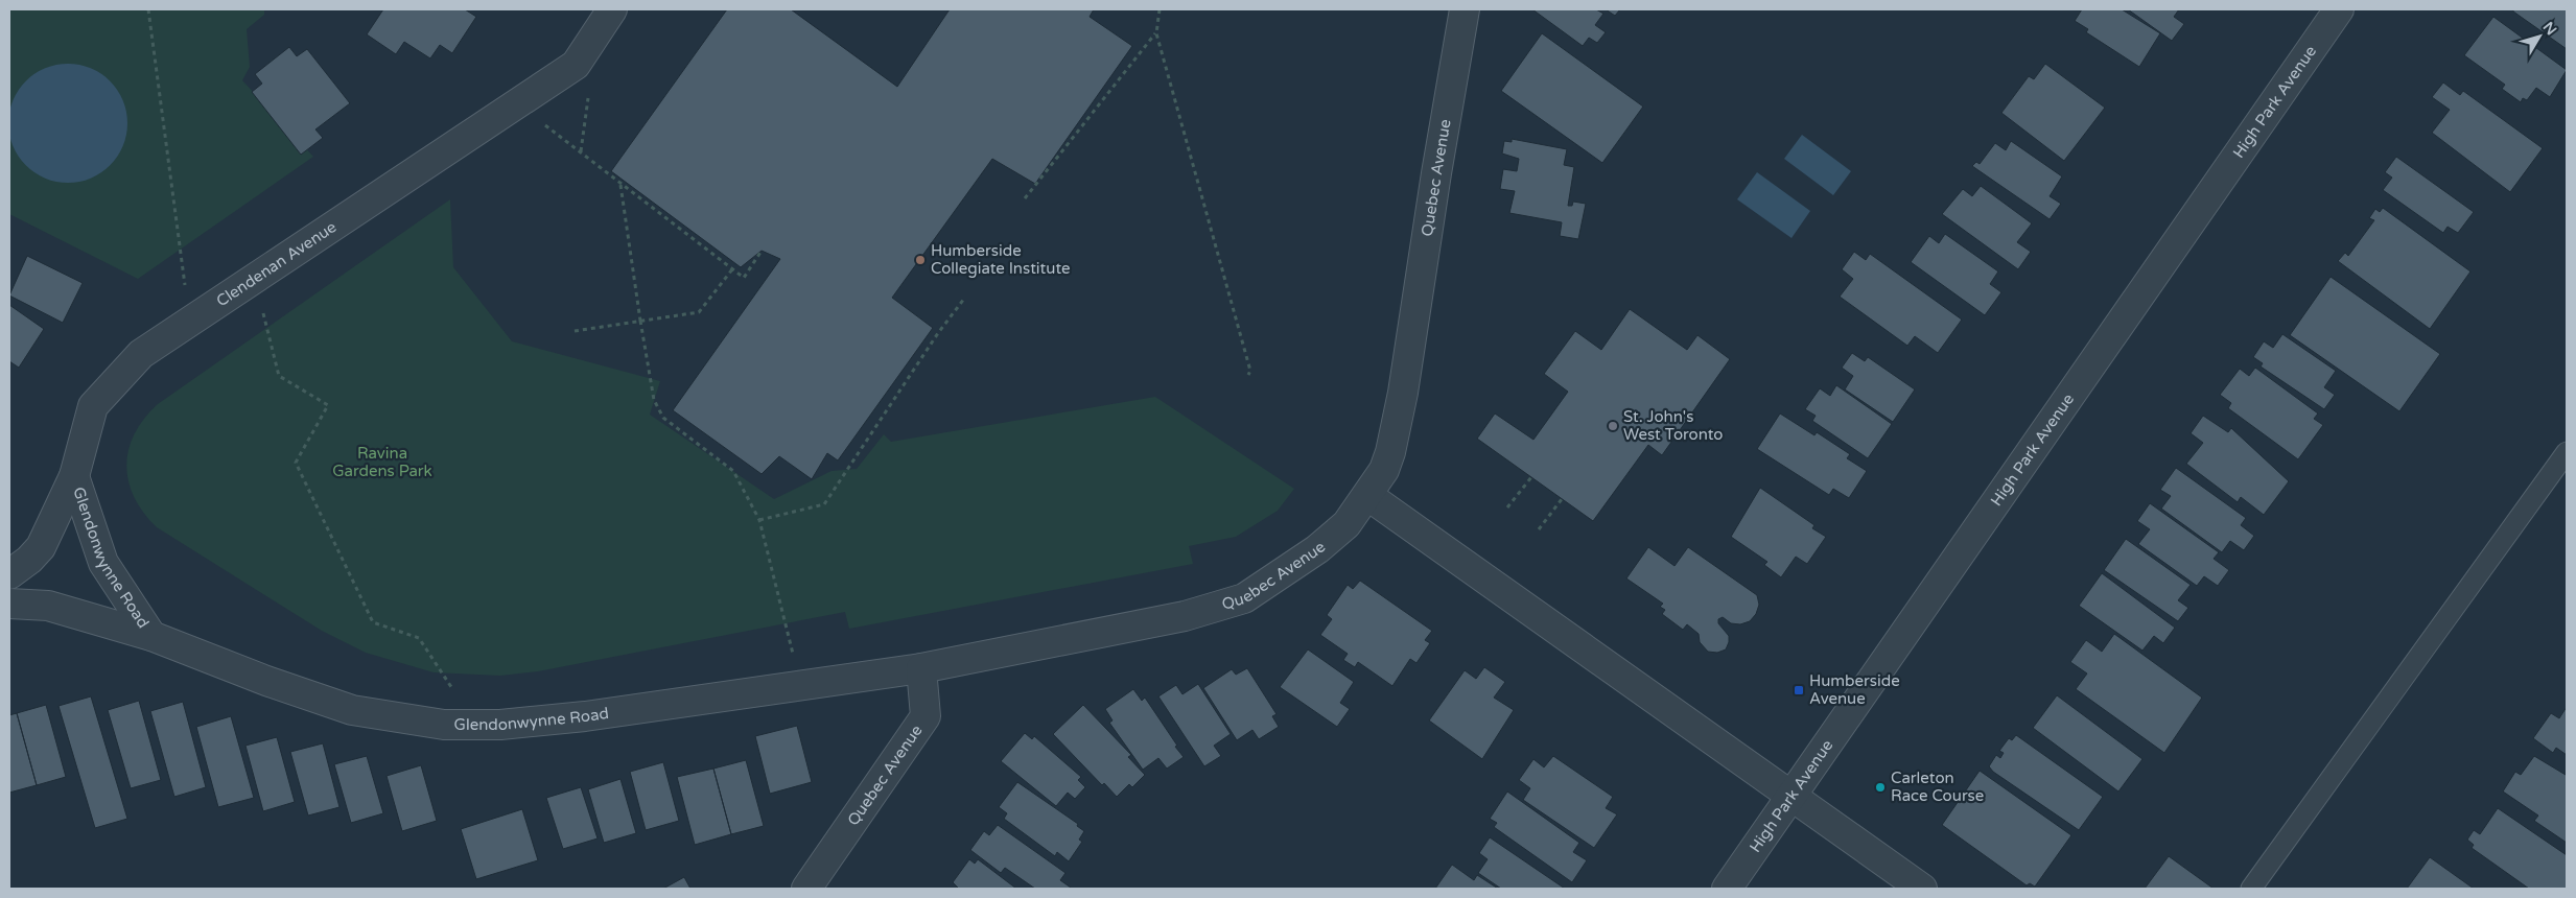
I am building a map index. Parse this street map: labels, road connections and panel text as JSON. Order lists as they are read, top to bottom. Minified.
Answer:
{"streets":{"street":["High Park Avenue","Quebec Avenue","Clendenan Avenue","Glendonwynne Road"]},"crossings":[["Quebec Avenue","Glendonwynne Road"],["Clendenan Avenue","Glendonwynne Road"]],"parks":["Ravina Gardens Park"],"places":{"other":["Humberside Collegiate Institute","St. John's West Toronto","Carleton Race Course"],"transit":["Humberside Avenue"]},"north":"top right"}
